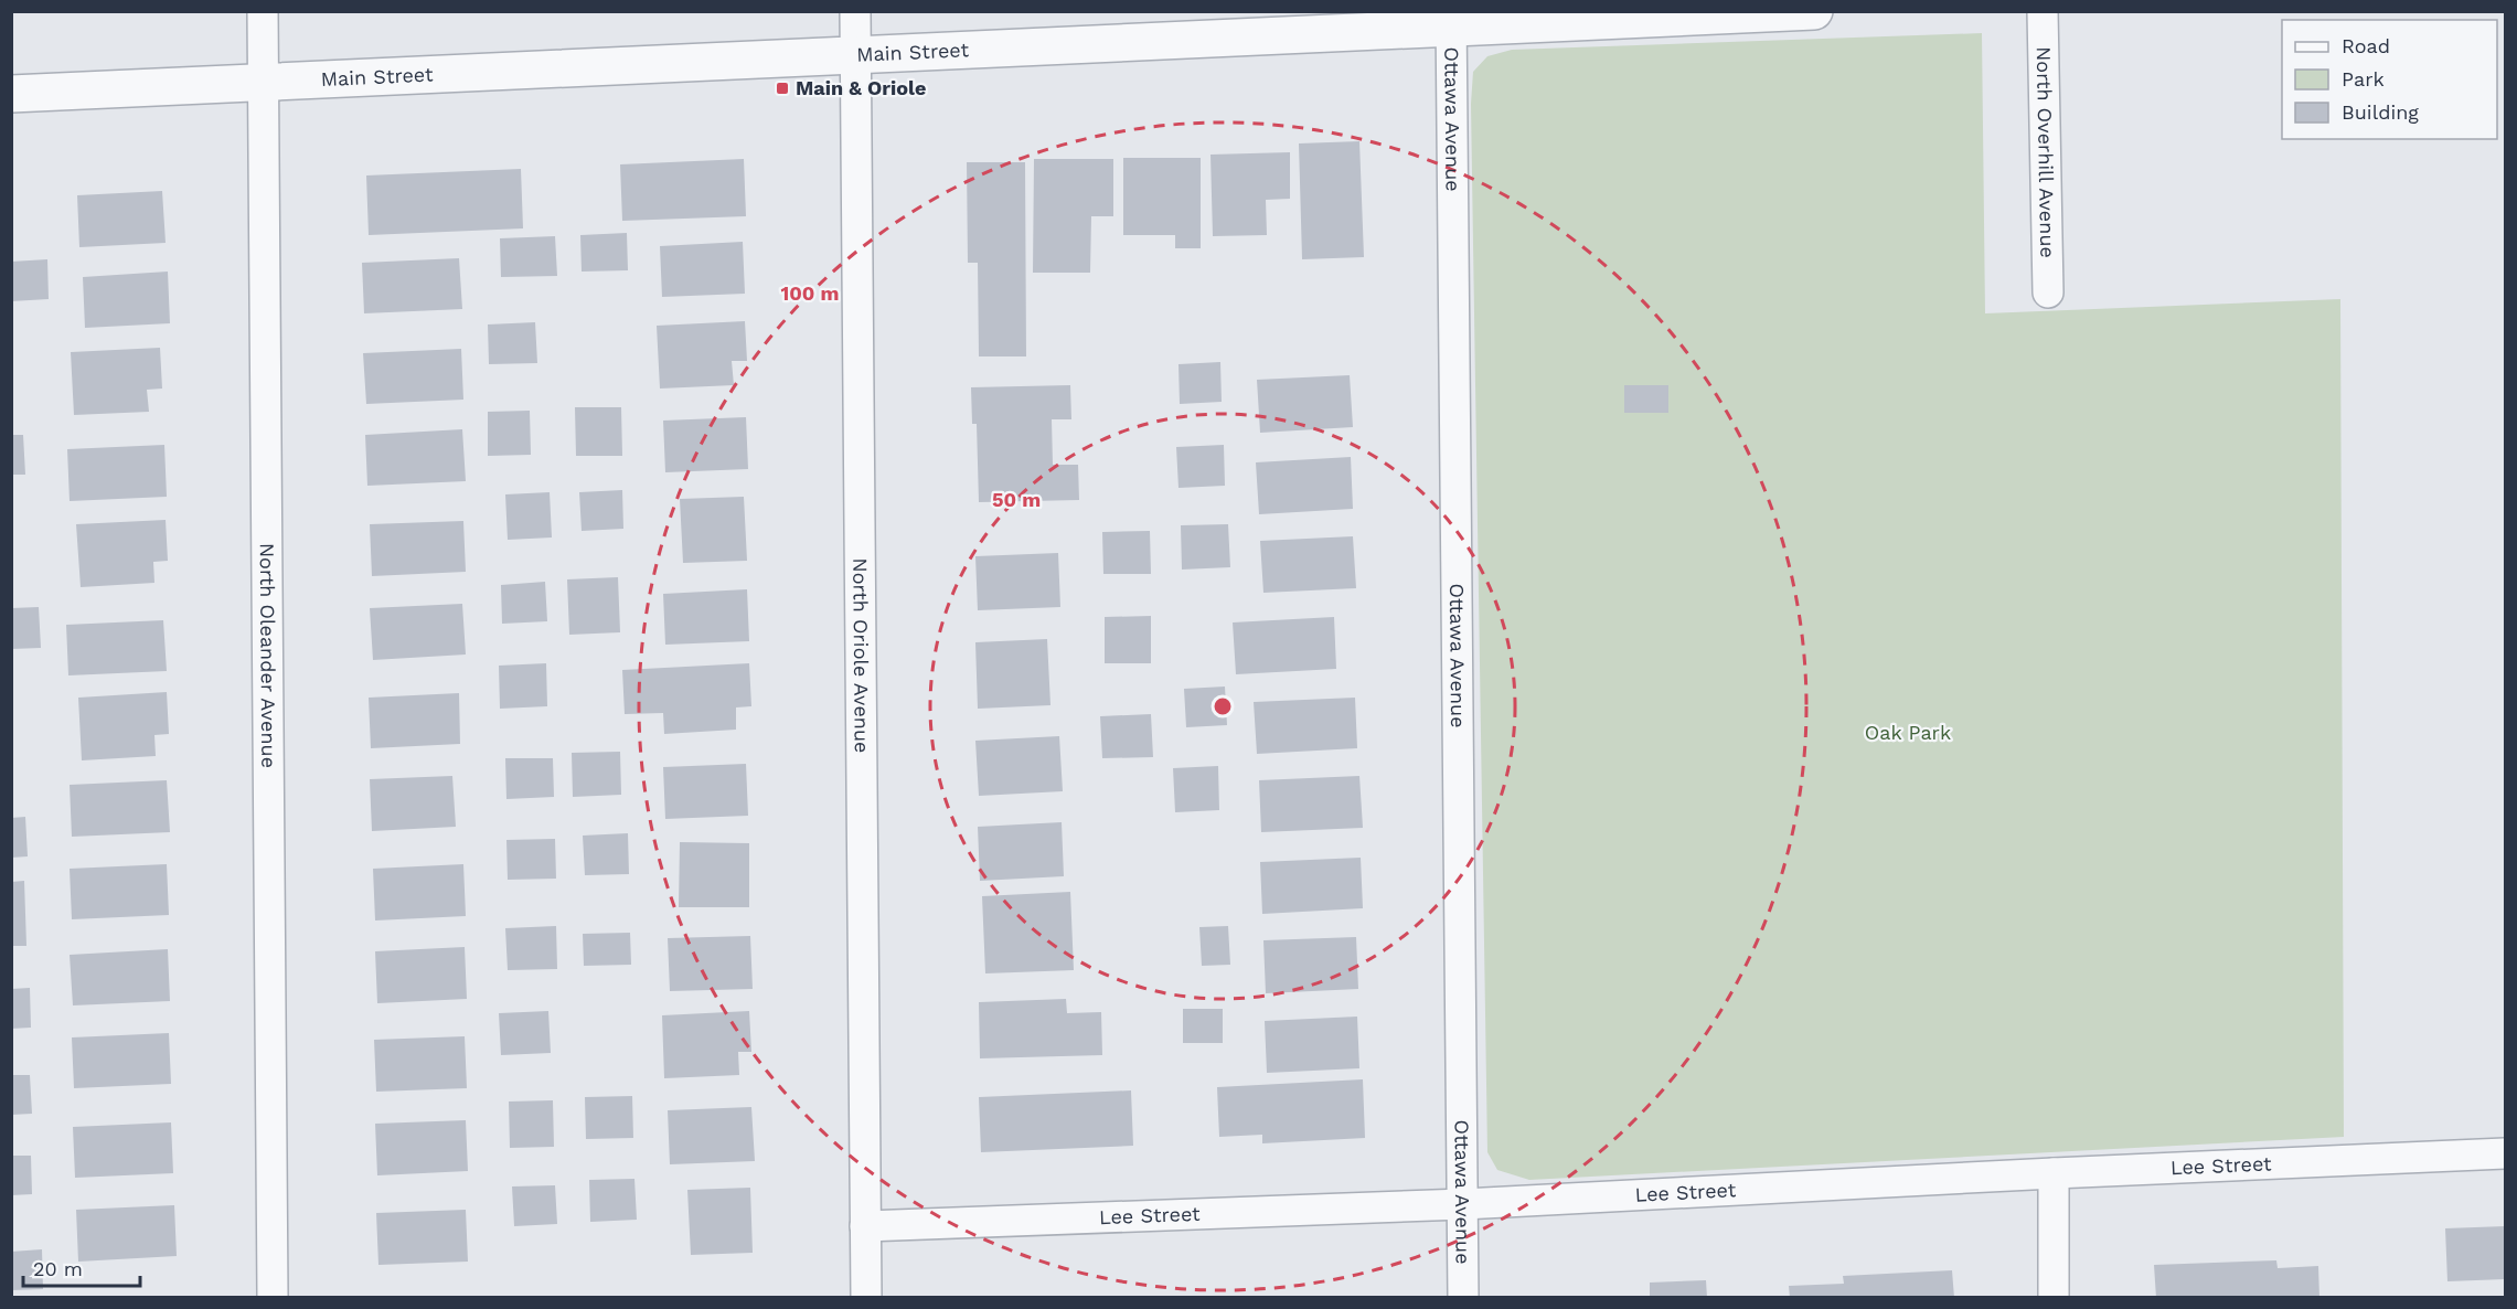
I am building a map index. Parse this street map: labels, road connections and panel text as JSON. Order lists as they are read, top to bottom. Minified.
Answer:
{"streets":{"street":["Main Street","Ottawa Avenue","North Overhill Avenue","North Oleander Avenue","North Oriole Avenue","Lee Street"]},"crossings":[["Main Street","Ottawa Avenue"],["Main Street","North Oleander Avenue"],["Main Street","North Oriole Avenue"],["Ottawa Avenue","Lee Street"],["North Oriole Avenue","Lee Street"]],"parks":["Oak Park"],"places":{"transit":["Main & Oriole"]},"legend":["Road","Park","Building"],"scale_bar":"20 m","rings":["100 m","50 m"]}
